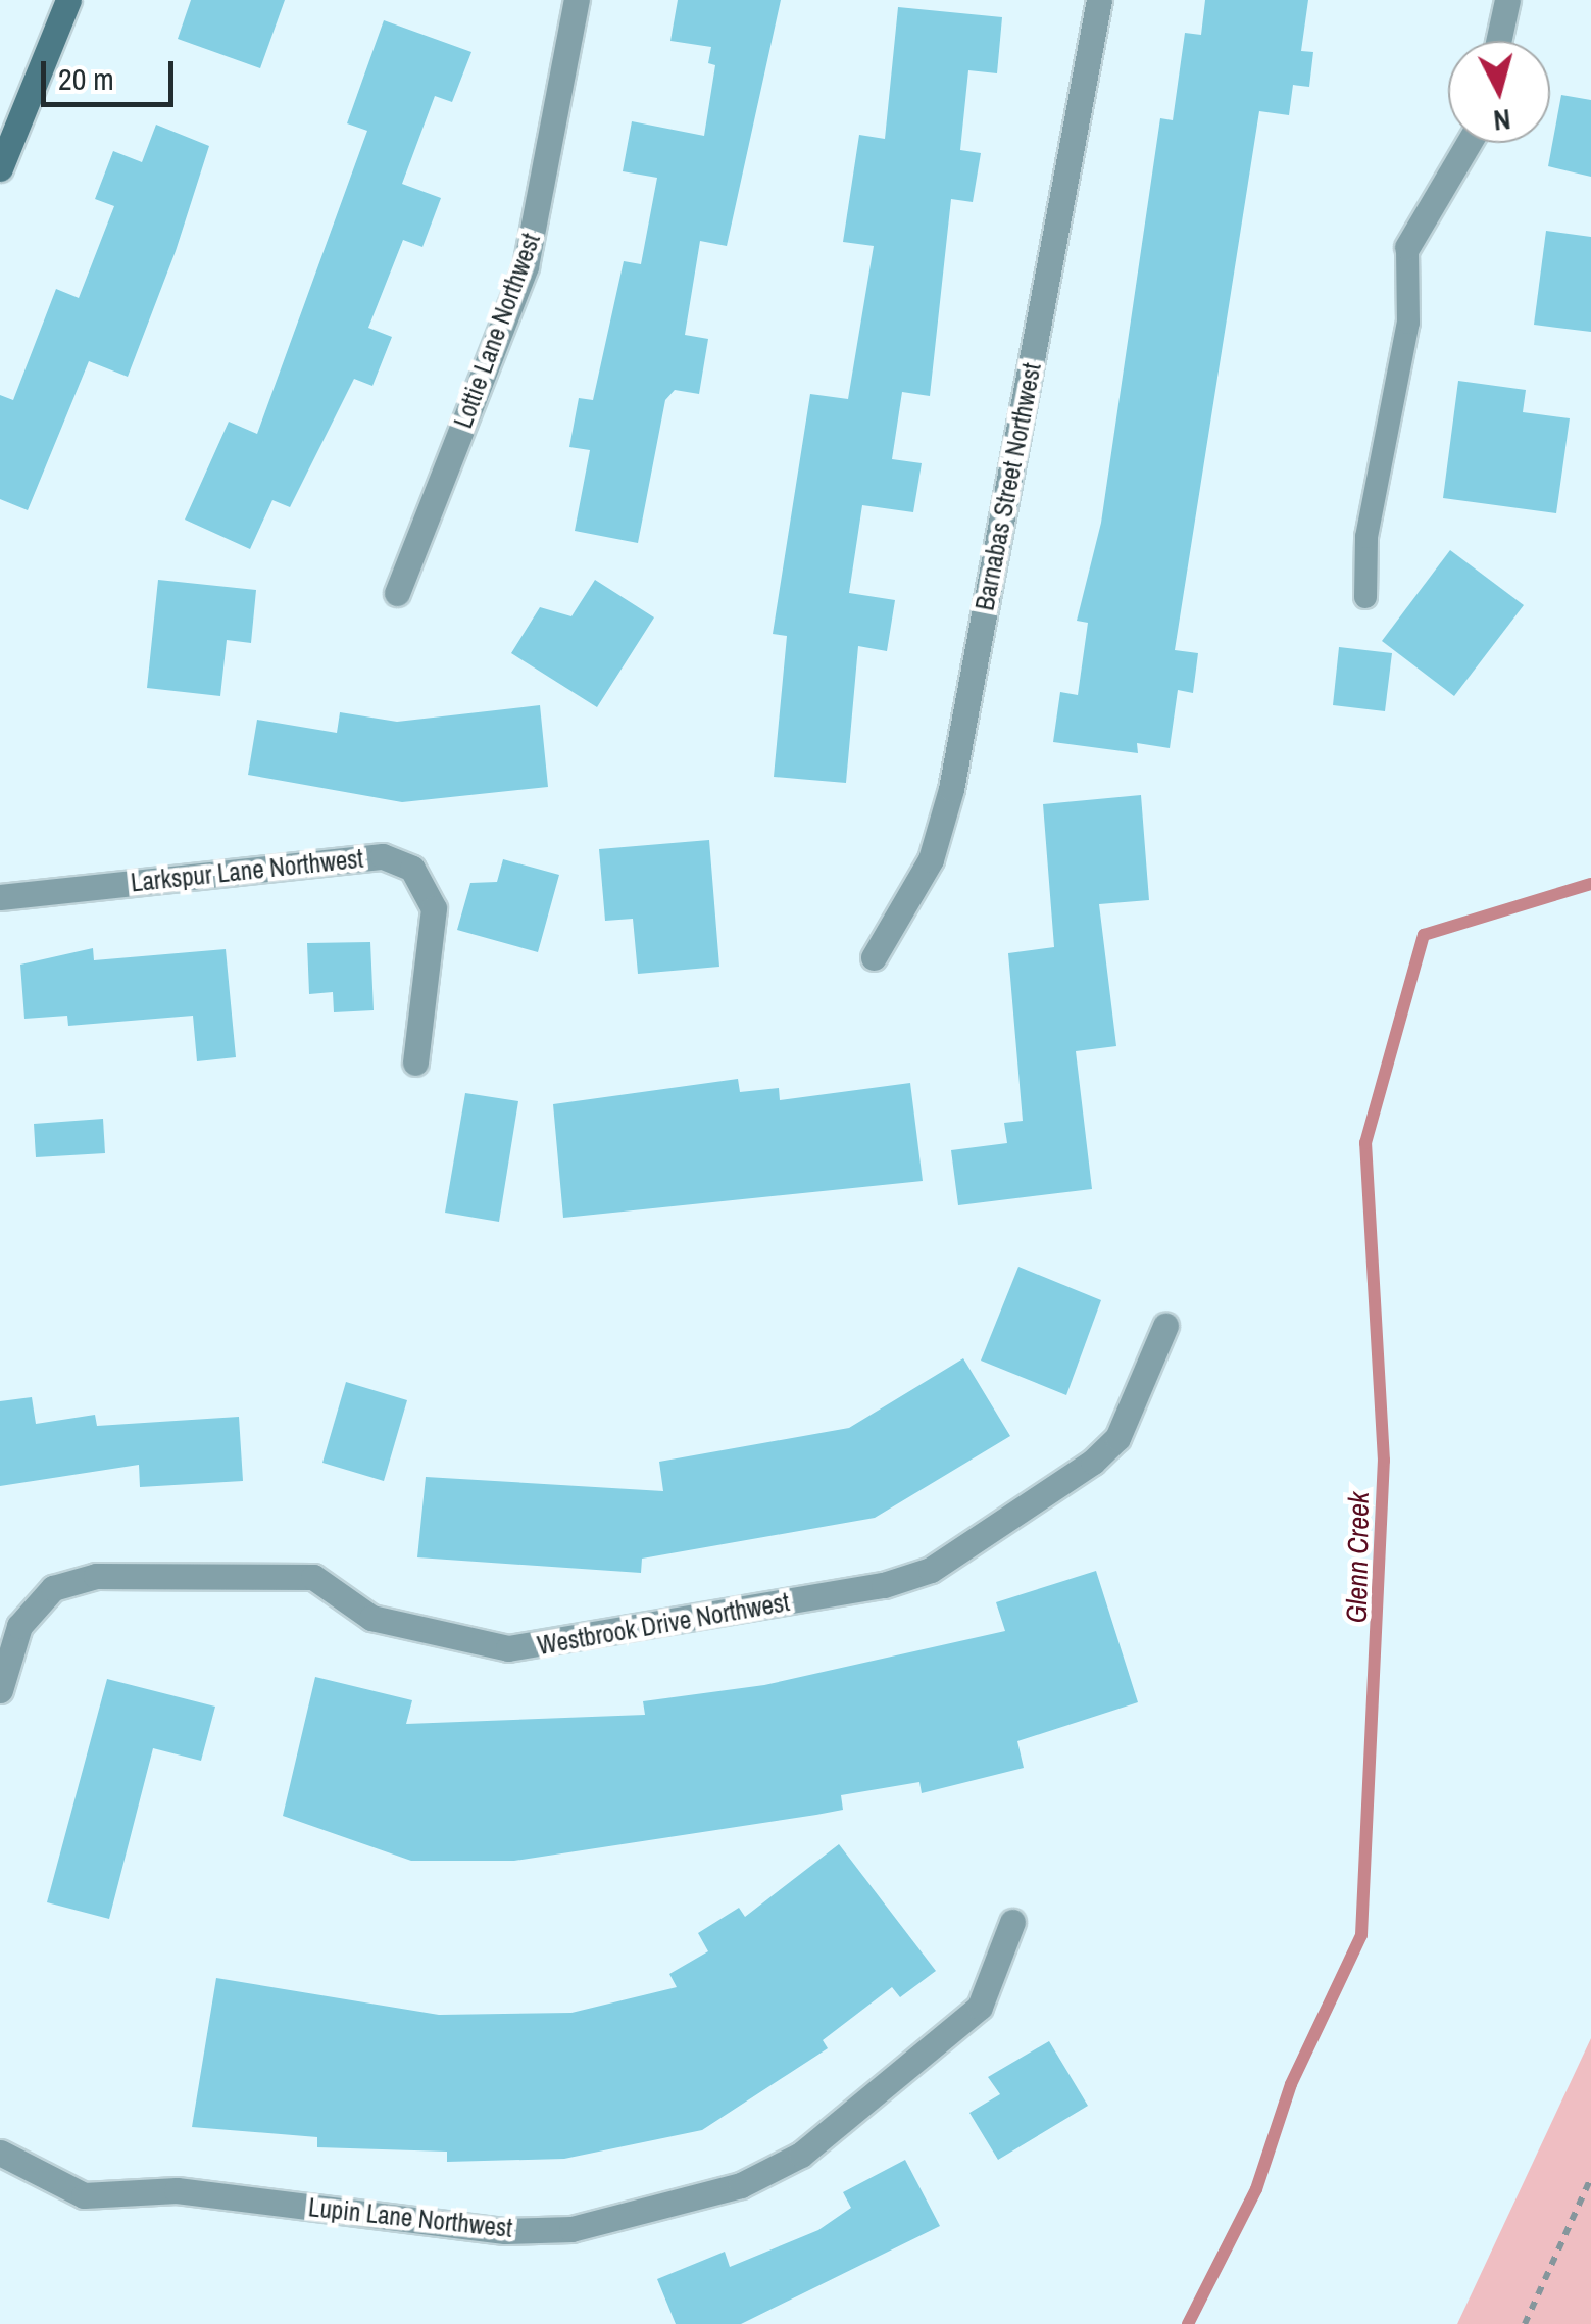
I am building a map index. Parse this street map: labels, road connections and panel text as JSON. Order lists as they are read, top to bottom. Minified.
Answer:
{"streets":{"street":["Lottie Lane Northwest","Barnabas Street Northwest","Larkspur Lane Northwest","Westbrook Drive Northwest","Lupin Lane Northwest"]},"water":["Glenn Creek"],"scale_bar":"20 m","north":"bottom"}
